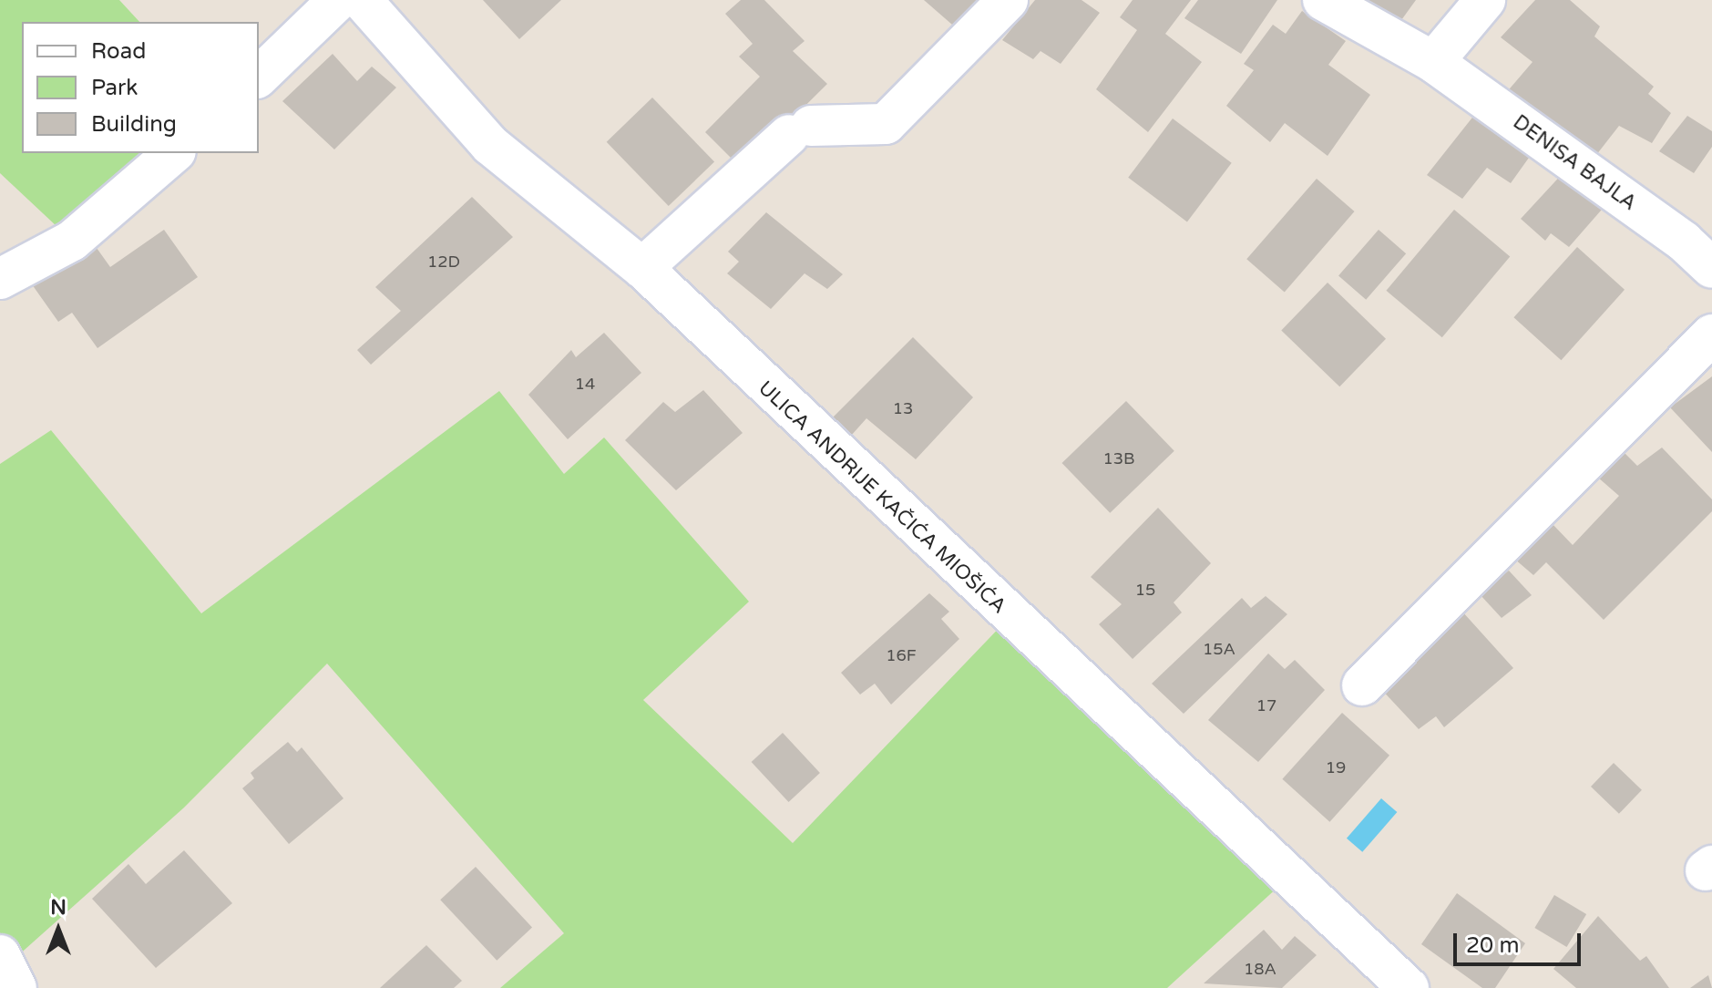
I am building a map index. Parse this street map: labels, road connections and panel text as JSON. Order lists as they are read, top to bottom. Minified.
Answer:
{"streets":{"street":["DENISA BAJLA","ULICA ANDRIJE KAČIĆA MIOŠIĆA"]},"house_numbers":["12D","14","13","13B","15","15A","16F","17","19","18A"],"legend":["Road","Park","Building"],"scale_bar":"20 m","north":"top"}
